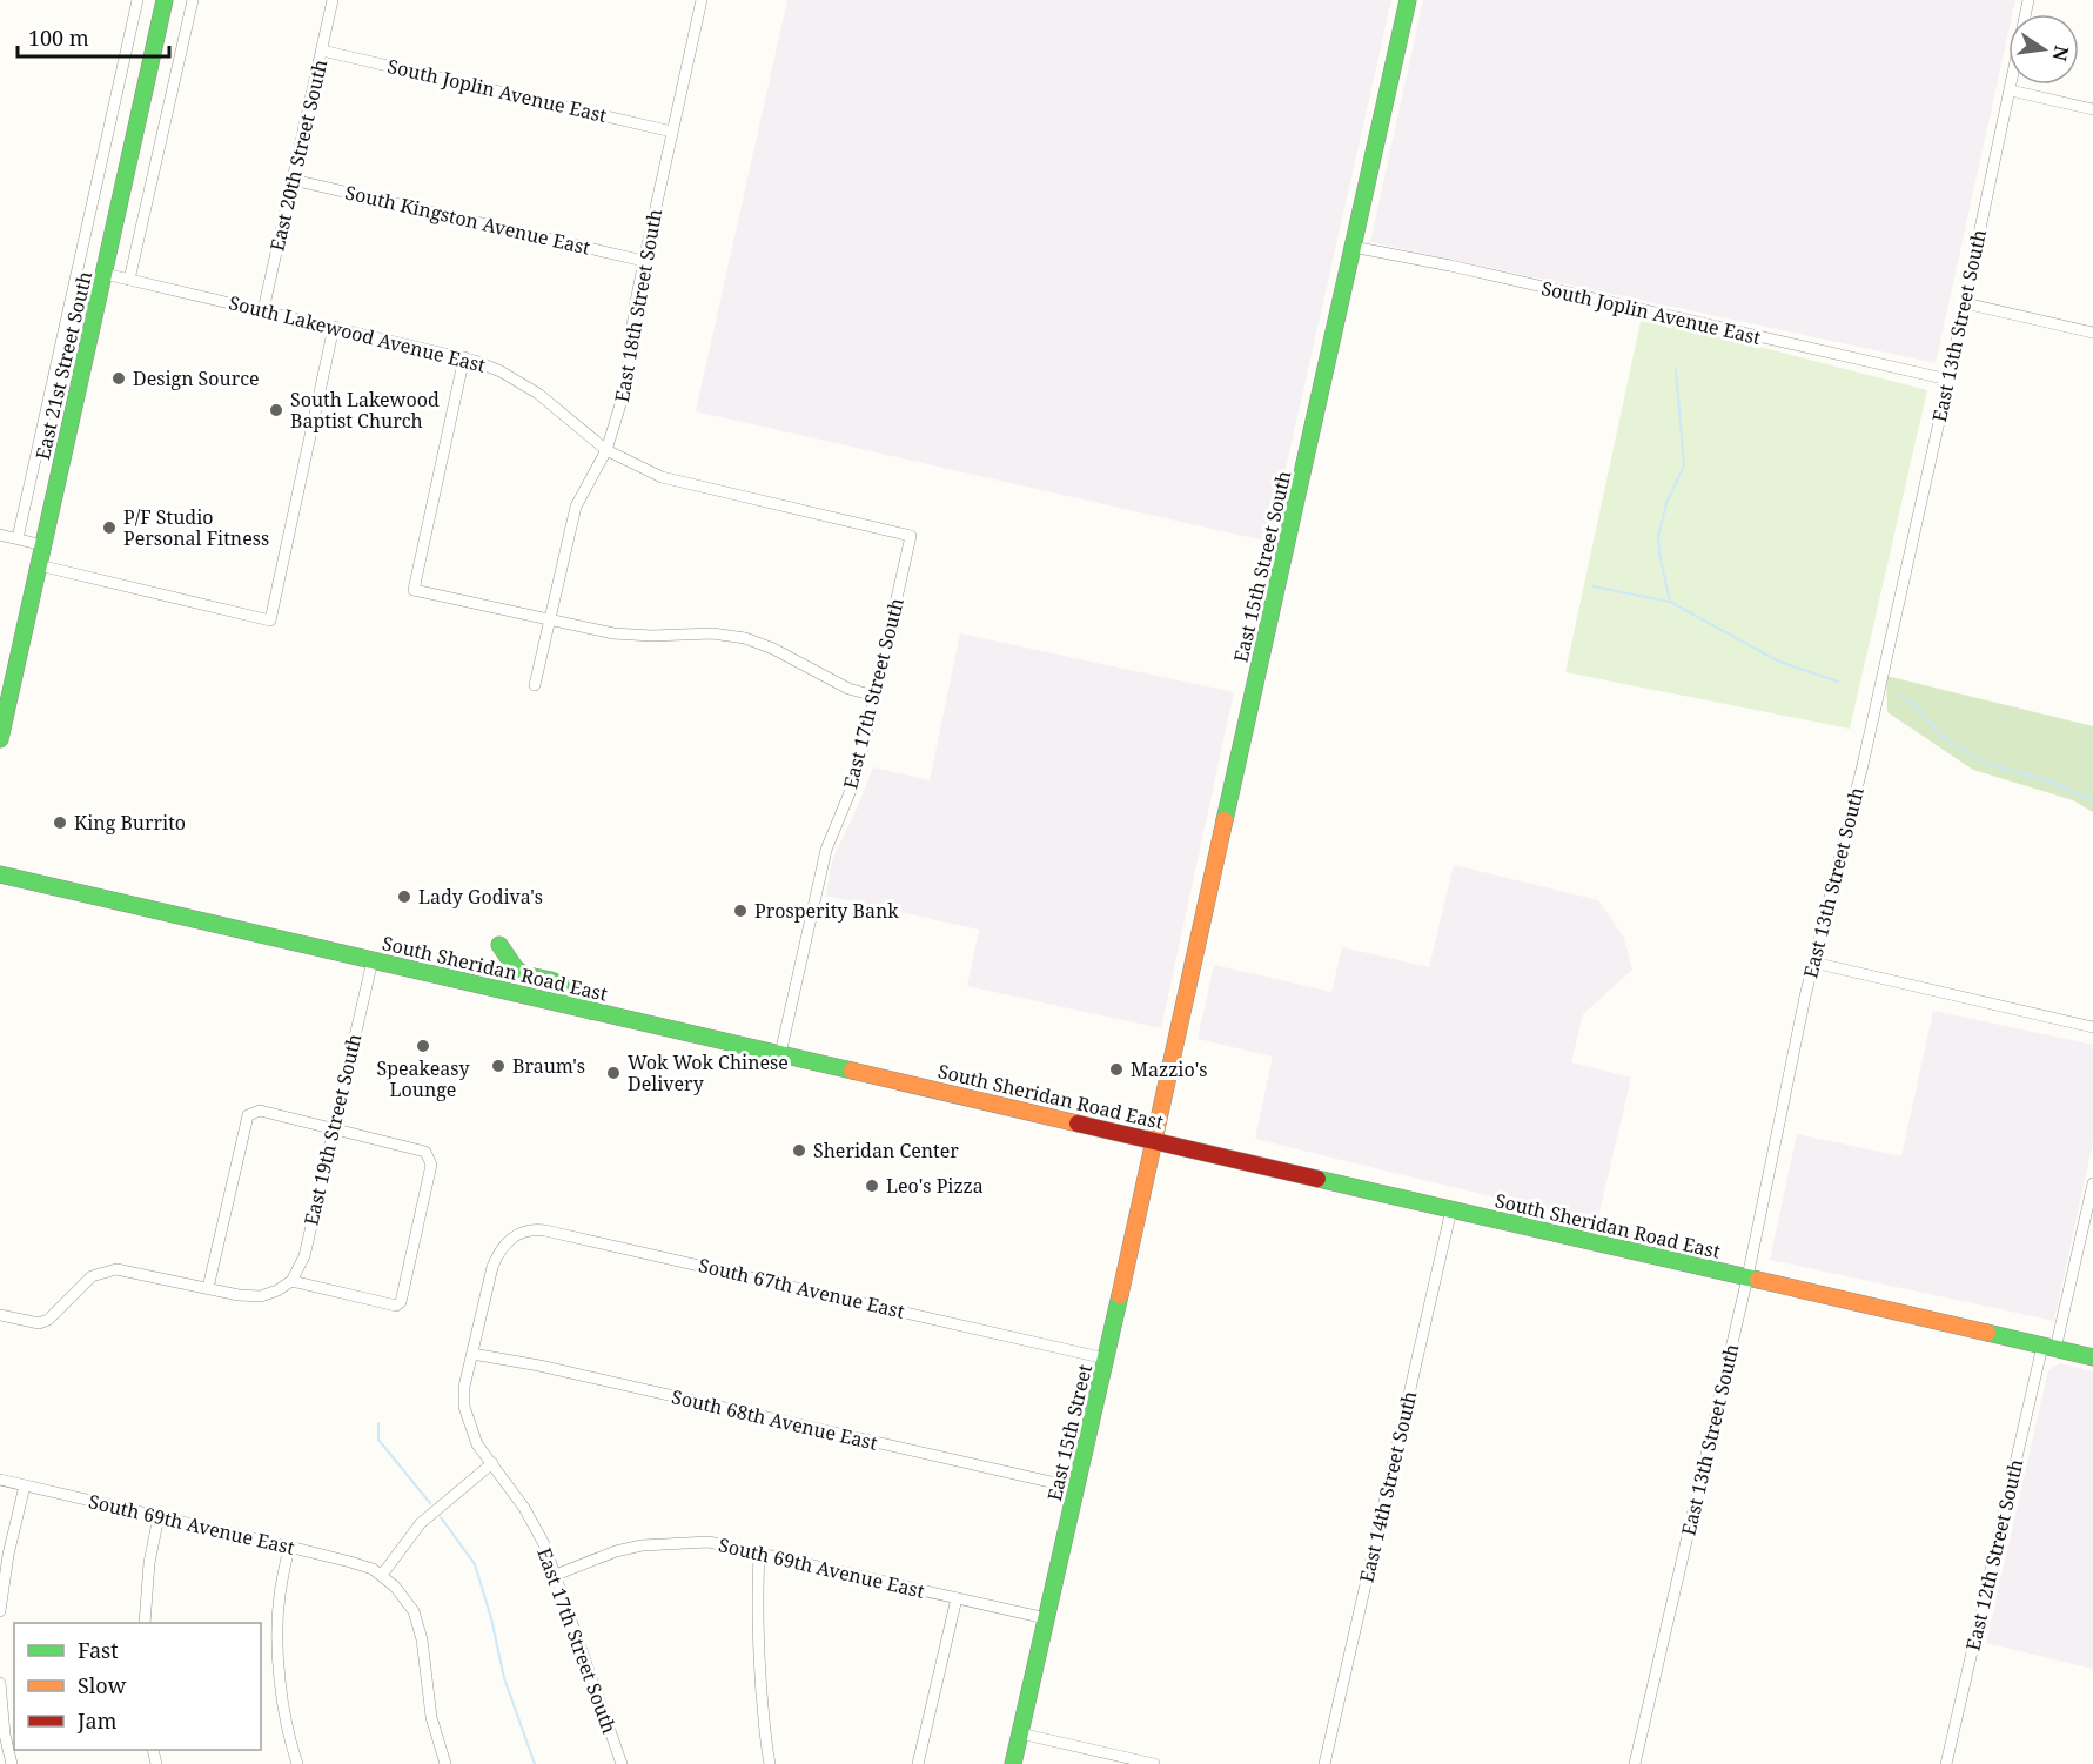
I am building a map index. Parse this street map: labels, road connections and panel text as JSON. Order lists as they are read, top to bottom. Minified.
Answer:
{"streets":{"main road":["East 21st Street South","East 15th Street South","South Sheridan Road East","East 15th Street"],"street":["South Joplin Avenue East","East 20th Street South","South Kingston Avenue East","East 18th Street South","East 13th Street South","South Lakewood Avenue East","East 17th Street South","East 19th Street South","South 67th Avenue East","South 68th Avenue East","East 14th Street South","South 69th Avenue East","East 12th Street South"]},"crossings":[["South Joplin Avenue East","East 20th Street South"],["South Joplin Avenue East","East 18th Street South"],["South Joplin Avenue East","East 13th Street South"],["South Joplin Avenue East","East 15th Street South"],["East 20th Street South","South Kingston Avenue East"],["East 20th Street South","South Lakewood Avenue East"],["South Kingston Avenue East","East 18th Street South"],["East 18th Street South","South Lakewood Avenue East"],["East 13th Street South","South Sheridan Road East"],["South Lakewood Avenue East","East 21st Street South"],["South Lakewood Avenue East","East 17th Street South"],["East 15th Street South","South Sheridan Road East"],["East 15th Street South","East 15th Street"],["East 17th Street South","South Sheridan Road East"],["East 17th Street South","South 67th Avenue East"],["East 17th Street South","South 68th Avenue East"],["East 17th Street South","South 69th Avenue East"],["South Sheridan Road East","East 19th Street South"],["South Sheridan Road East","East 15th Street"],["South Sheridan Road East","East 14th Street South"],["South Sheridan Road East","East 12th Street South"],["South 67th Avenue East","East 15th Street"],["South 68th Avenue East","East 15th Street"],["East 15th Street","South 69th Avenue East"]],"places":["Design Source","South Lakewood Baptist Church","P/F Studio Personal Fitness","King Burrito","Lady Godiva's","Prosperity Bank","Speakeasy Lounge","Braum's","Mazzio's","Wok Wok Chinese Delivery","Sheridan Center","Leo's Pizza"],"legend":["Fast","Slow","Jam"],"scale_bar":"100 m","north":"right"}
